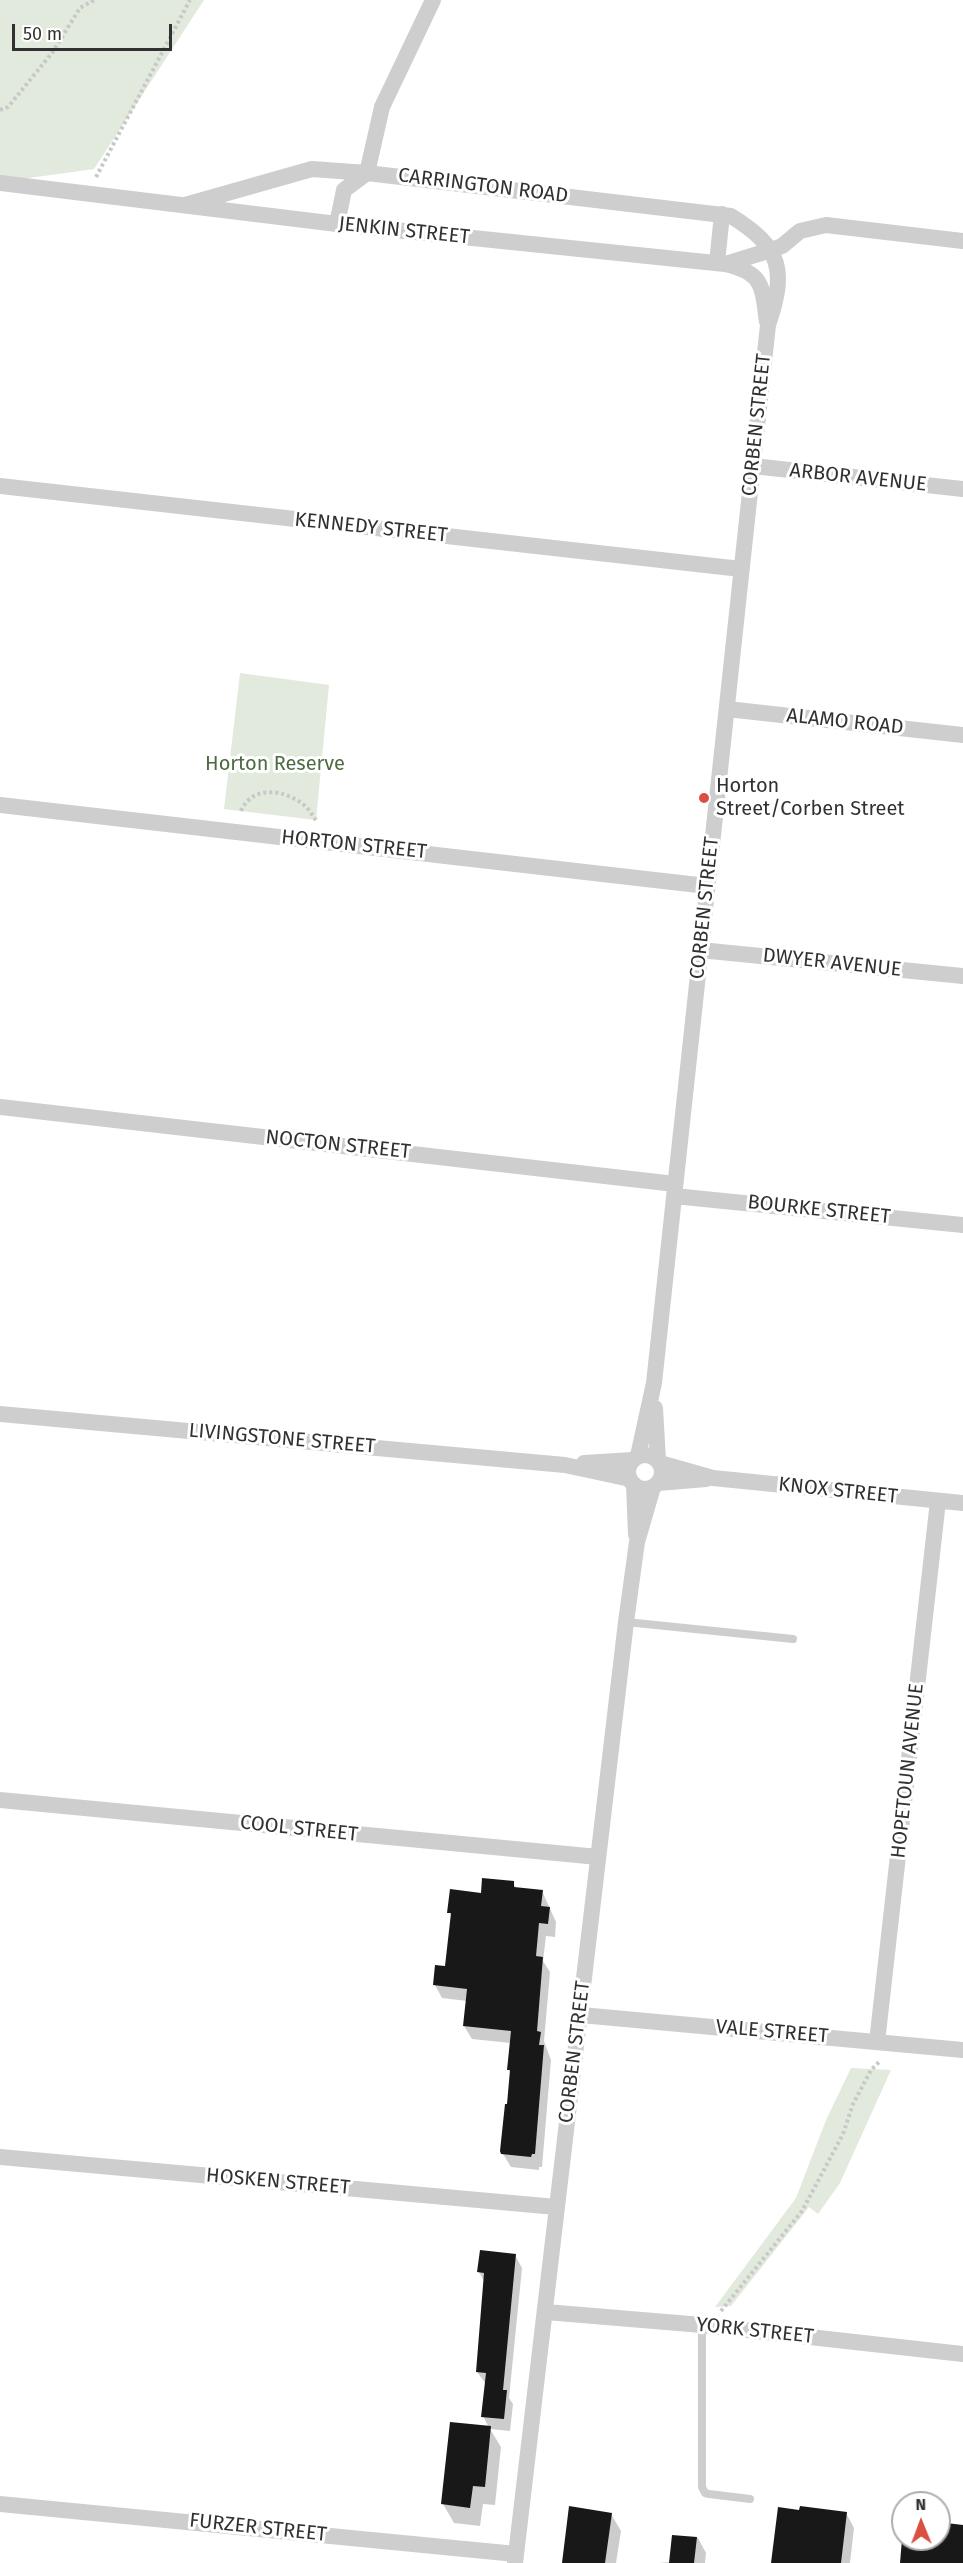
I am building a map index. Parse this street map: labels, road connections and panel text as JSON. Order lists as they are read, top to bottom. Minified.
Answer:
{"streets":{"street":["CARRINGTON ROAD","JENKIN STREET","CORBEN STREET","ARBOR AVENUE","KENNEDY STREET","ALAMO ROAD","HORTON STREET","DWYER AVENUE","NOCTON STREET","BOURKE STREET","LIVINGSTONE STREET","KNOX STREET","HOPETOUN AVENUE","COOL STREET","VALE STREET","HOSKEN STREET","YORK STREET","FURZER STREET"]},"crossings":[["CARRINGTON ROAD","JENKIN STREET"],["CARRINGTON ROAD","CORBEN STREET"],["JENKIN STREET","CORBEN STREET"],["CORBEN STREET","ARBOR AVENUE"],["CORBEN STREET","KENNEDY STREET"],["CORBEN STREET","ALAMO ROAD"],["CORBEN STREET","HORTON STREET"],["CORBEN STREET","DWYER AVENUE"],["CORBEN STREET","NOCTON STREET"],["CORBEN STREET","BOURKE STREET"],["CORBEN STREET","LIVINGSTONE STREET"],["CORBEN STREET","KNOX STREET"],["CORBEN STREET","COOL STREET"],["CORBEN STREET","VALE STREET"],["CORBEN STREET","HOSKEN STREET"],["CORBEN STREET","YORK STREET"],["CORBEN STREET","FURZER STREET"],["NOCTON STREET","BOURKE STREET"],["LIVINGSTONE STREET","KNOX STREET"],["KNOX STREET","HOPETOUN AVENUE"],["HOPETOUN AVENUE","VALE STREET"]],"parks":["Horton Reserve"],"places":["Horton Street/Corben Street"],"scale_bar":"50 m","north":"top"}
